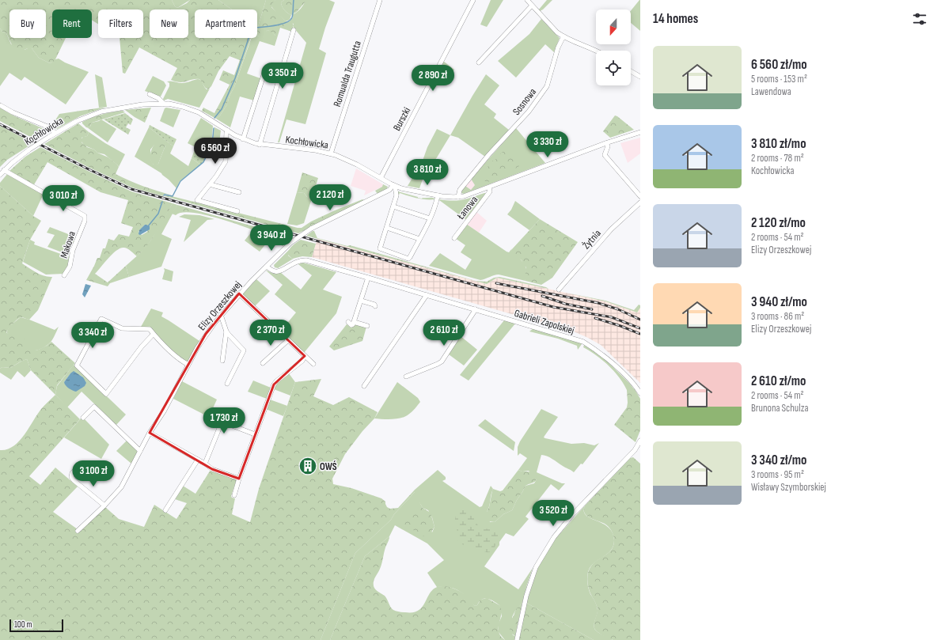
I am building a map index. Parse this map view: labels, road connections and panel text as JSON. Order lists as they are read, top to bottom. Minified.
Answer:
{"streets":{"street":["Romualda Traugutta","Sosnowa","Burszki","Kochłowicka","Łanowa","Żytnia","Makowa","Elizy Orzeszkowej","Gabrieli Zapolskiej"]},"crossings":[["Romualda Traugutta","Kochłowicka"],["Sosnowa","Kochłowicka"],["Burszki","Kochłowicka"],["Kochłowicka","Łanowa"],["Kochłowicka","Makowa"],["Kochłowicka","Elizy Orzeszkowej"],["Elizy Orzeszkowej","Gabrieli Zapolskiej"]],"places":{"building":["OWŚ"]},"scale_bar":"100 m","north":"bottom","page":{"heading":"14 homes","chip":["Buy","Rent","Filters","New","Apartment"],"list":[{"name":"6 560 zł/mo","note":"5 rooms · 153 m² · Lawendowa"},{"name":"3 810 zł/mo","note":"2 rooms · 78 m² · Kochłowicka"},{"name":"2 120 zł/mo","note":"2 rooms · 54 m² · Elizy Orzeszkowej"},{"name":"3 940 zł/mo","note":"3 rooms · 86 m² · Elizy Orzeszkowej"},{"name":"2 610 zł/mo","note":"2 rooms · 54 m² · Brunona Schulza"},{"name":"3 340 zł/mo","note":"3 rooms · 95 m² · Wisławy Szymborskiej"}],"price":["3 350 zł","2 890 zł","3 330 zł","6 560 zł","3 810 zł","2 120 zł","3 010 zł","3 940 zł","2 370 zł","2 610 zł","3 340 zł","1 730 zł","3 100 zł","3 520 zł"],"scale":"100 m"}}
